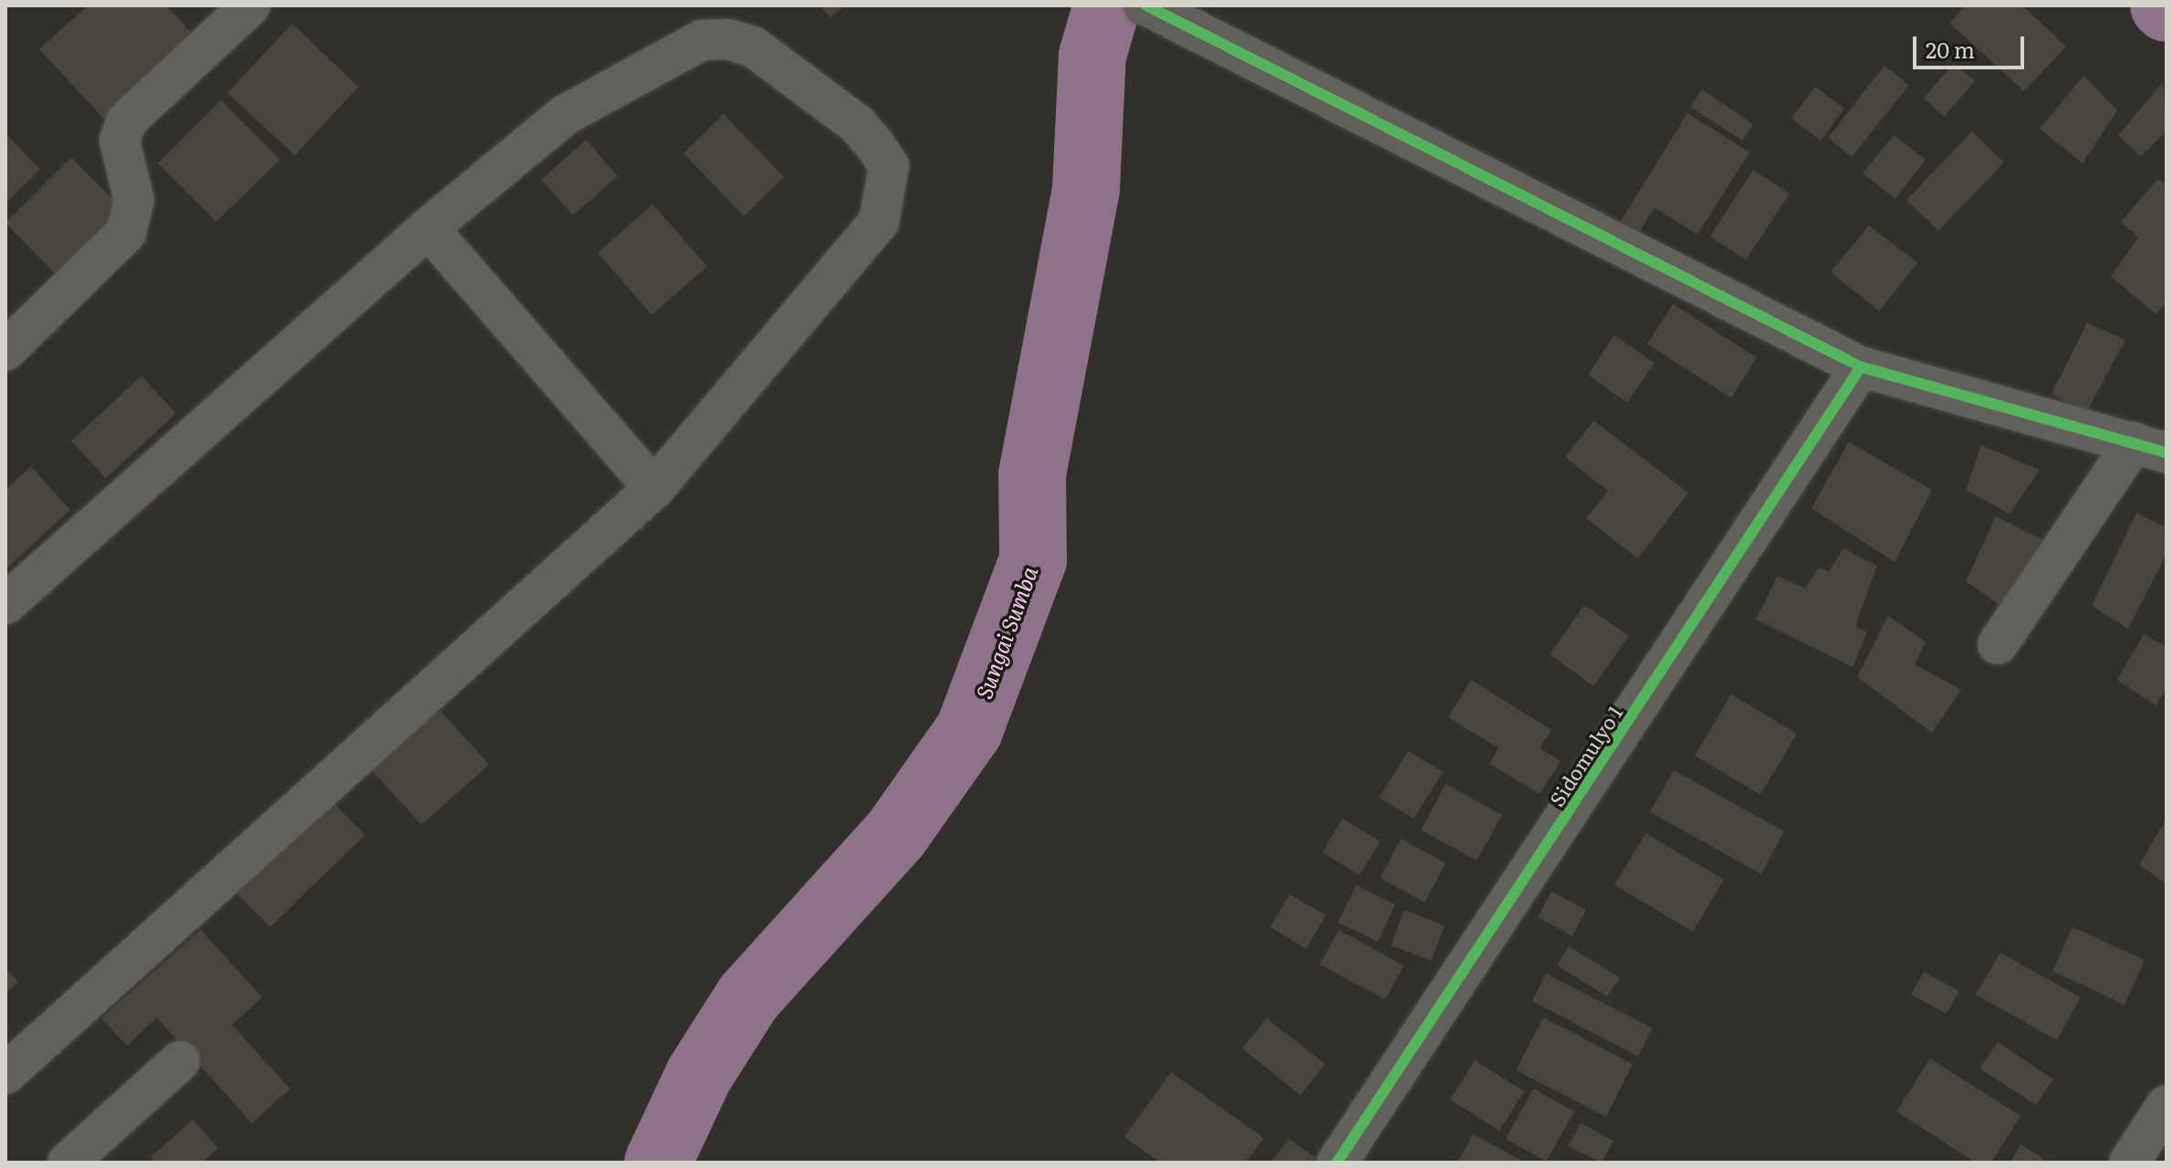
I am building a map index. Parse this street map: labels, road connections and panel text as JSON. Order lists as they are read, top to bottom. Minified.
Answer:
{"streets":{"street":["Sidomulyo 1"]},"water":["Sungai Sumba"],"scale_bar":"20 m"}
